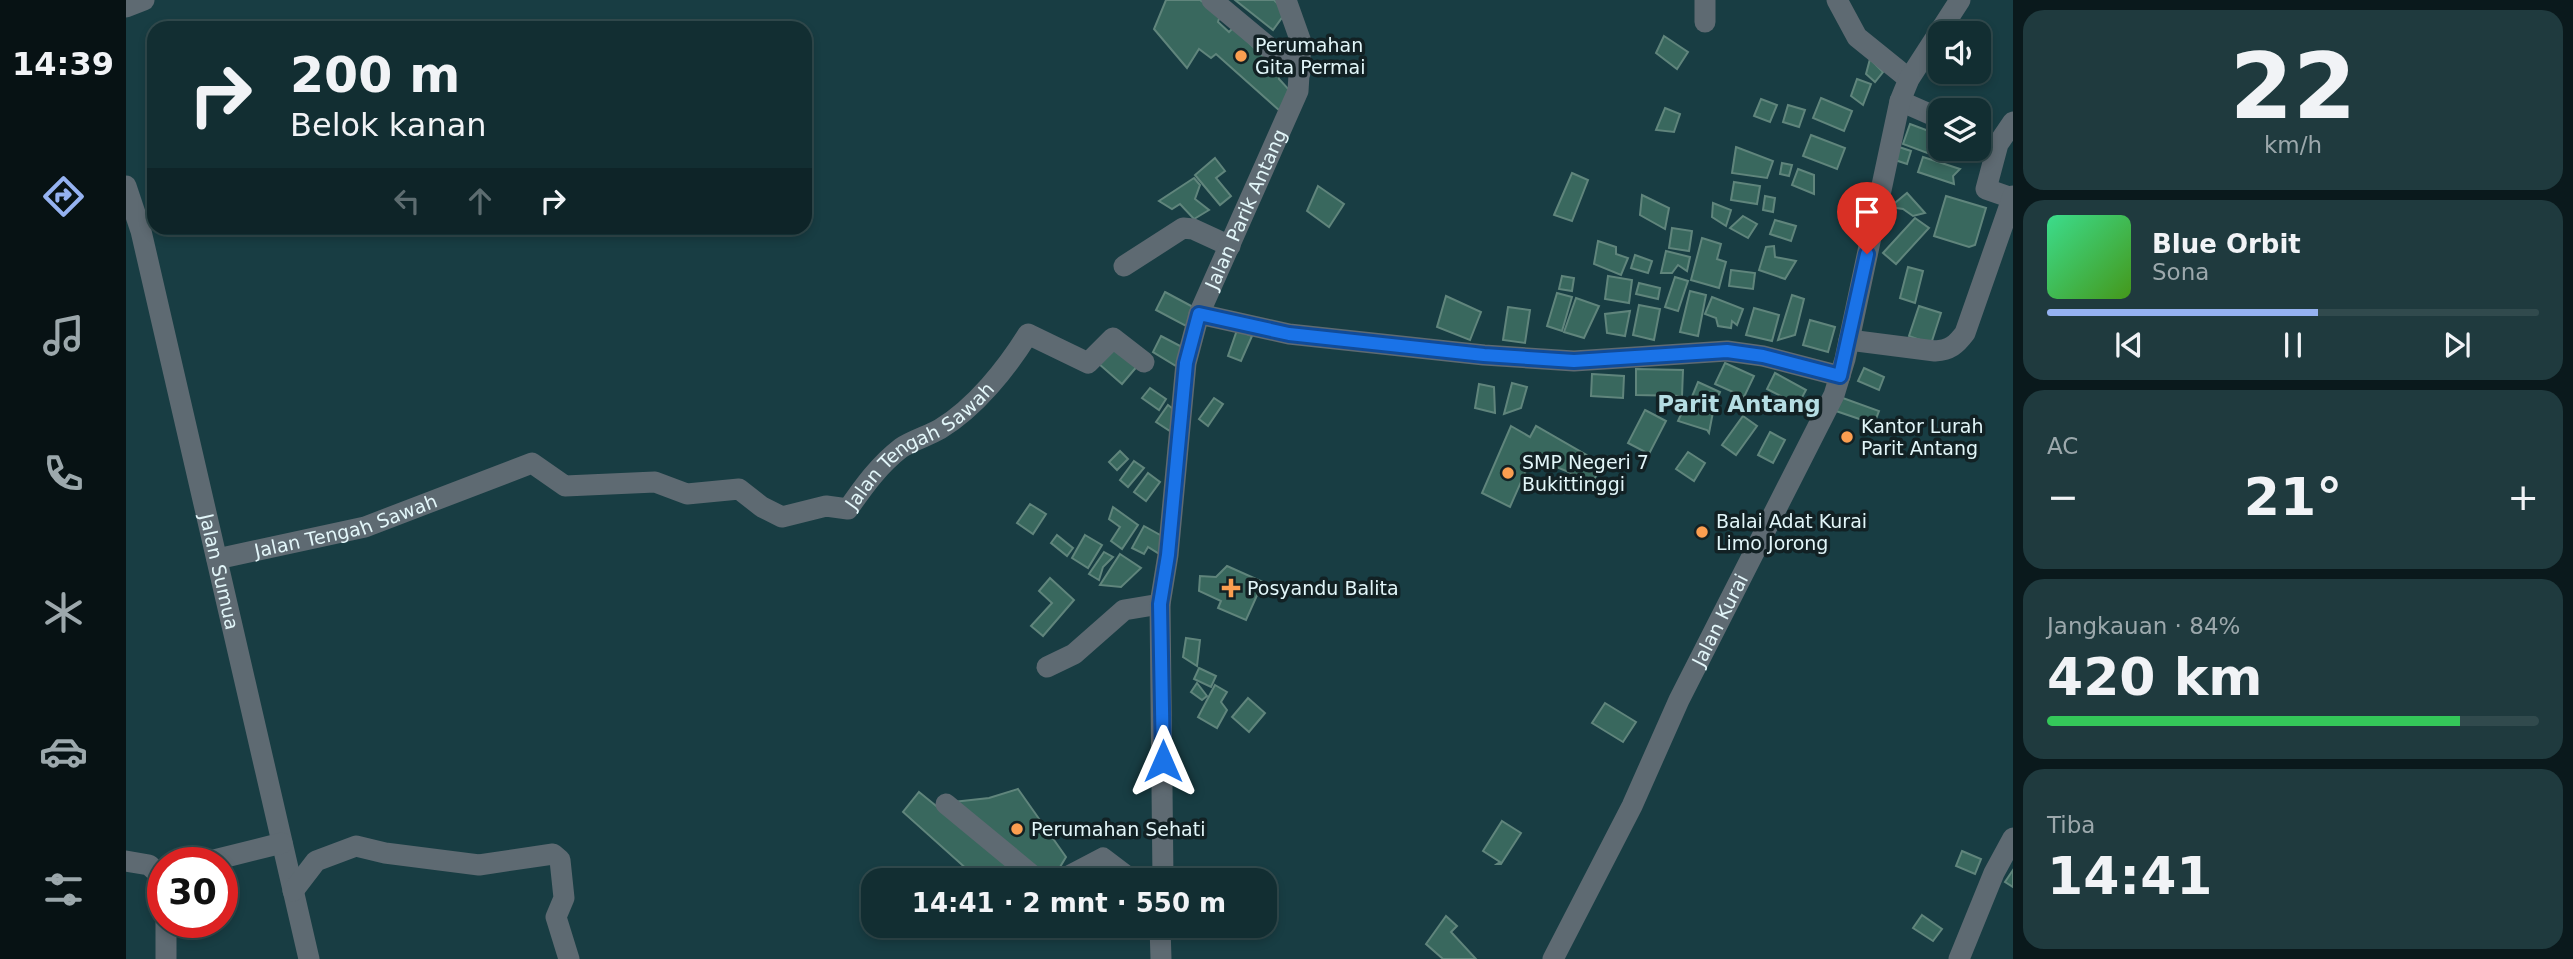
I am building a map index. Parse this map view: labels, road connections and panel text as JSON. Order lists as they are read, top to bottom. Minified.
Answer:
{"streets":{"street":["Jalan Parik Antang","Jalan Tengah Sawah","Jalan Sumua","Jalan Kurai"]},"crossings":[["Jalan Tengah Sawah","Jalan Sumua"]],"districts":["Parit Antang"],"places":{"other":["Perumahan Gita Permai","Kantor Lurah Parit Antang","SMP Negeri 7 Bukittinggi","Balai Adat Kurai Limo Jorong","Perumahan Sehati"],"health":["Posyandu Balita"]},"page":{"tabs":"14:39","tile":[["22","km/h"],"AC",["Jangkauan · 84%","420 km"],["Tiba","14:41"]],"turn":["200 m","Belok kanan"],"song":["Blue Orbit","Sona"],"heat":["−","21°","+"],"limit":"30","trip":"14:41 · 2 mnt · 550 m"}}
